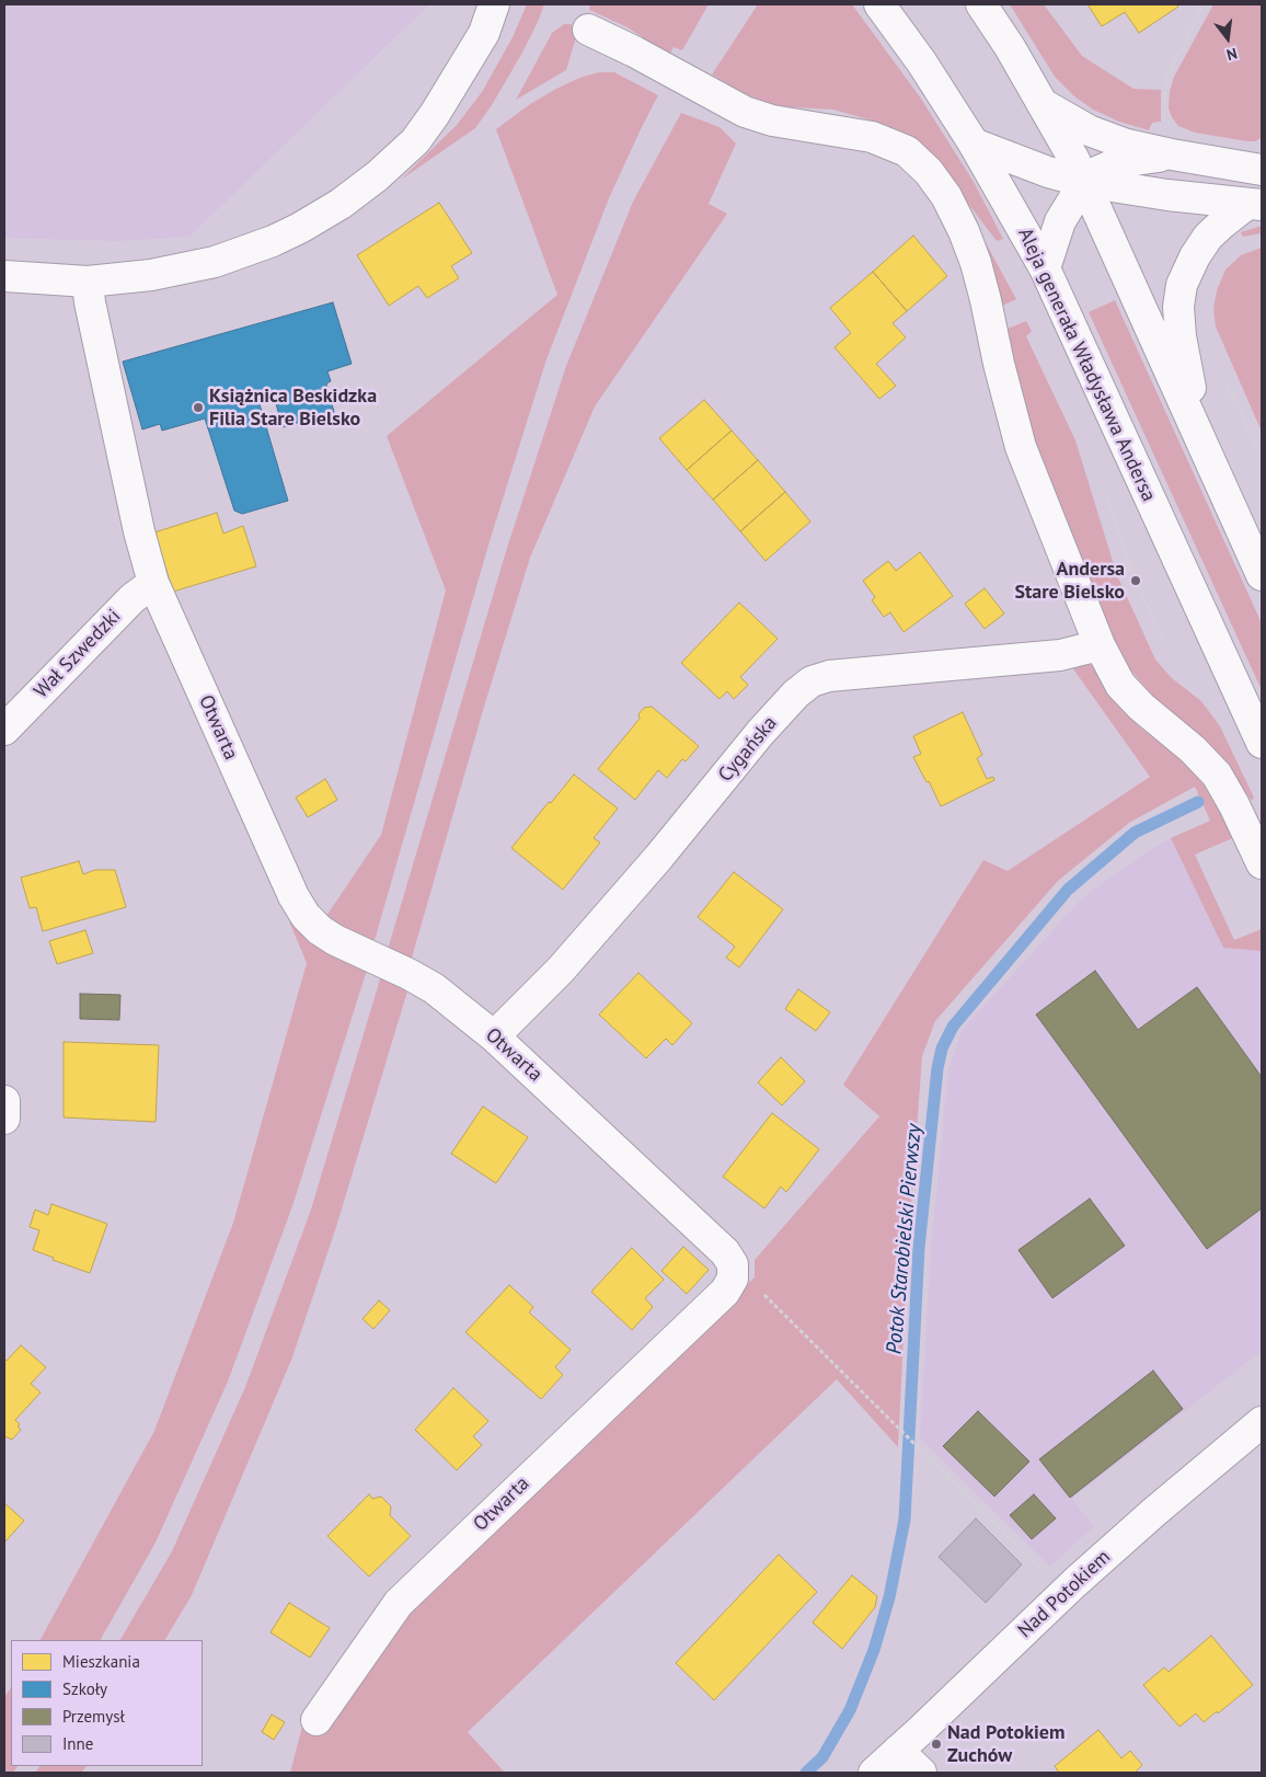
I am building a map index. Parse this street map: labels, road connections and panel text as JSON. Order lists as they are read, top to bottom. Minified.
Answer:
{"streets":{"street":["Aleja generała Władysława Andersa","Wał Szwedzki","Otwarta","Cygańska","Nad Potokiem"]},"crossings":[["Wał Szwedzki","Otwarta"],["Otwarta","Cygańska"]],"water":["Potok Starobielski Pierwszy"],"places":["Książnica Beskidzka Filia Stare Bielsko","Andersa Stare Bielsko","Nad Potokiem Zuchów"],"legend":["Mieszkania","Szkoły","Przemysł","Inne"],"north":"bottom"}
